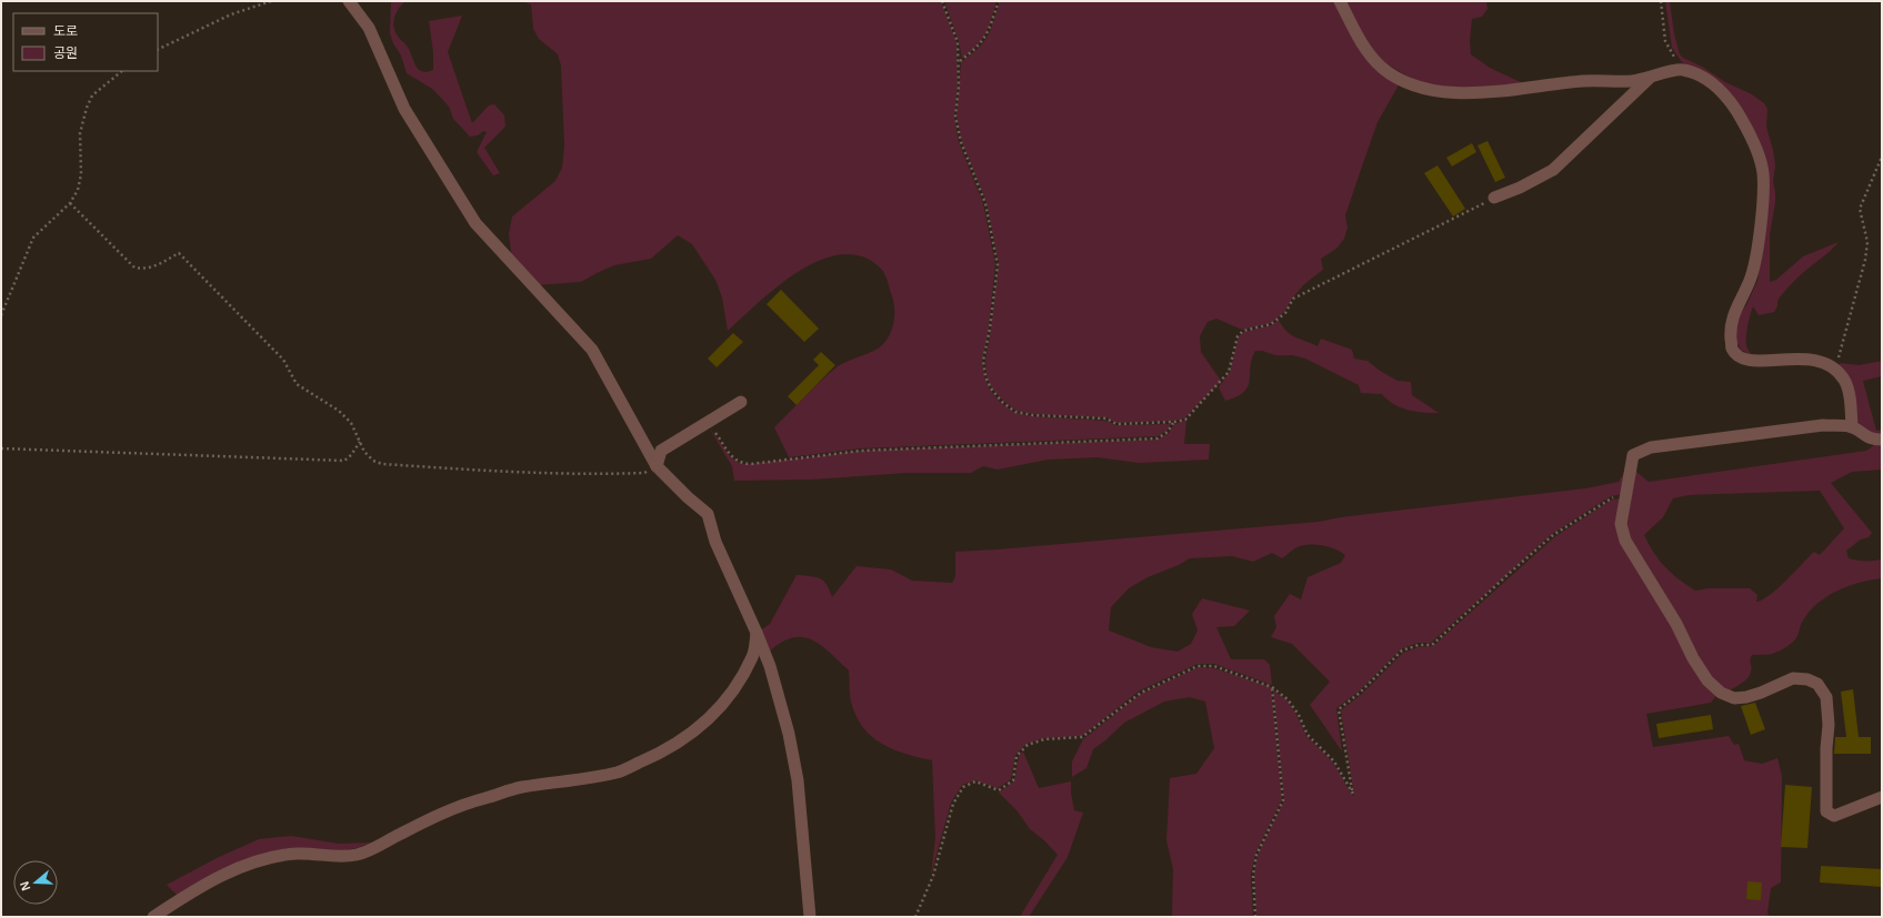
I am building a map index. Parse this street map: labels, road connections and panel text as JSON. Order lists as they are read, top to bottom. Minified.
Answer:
{"legend":["도로","공원"],"north":"left"}
